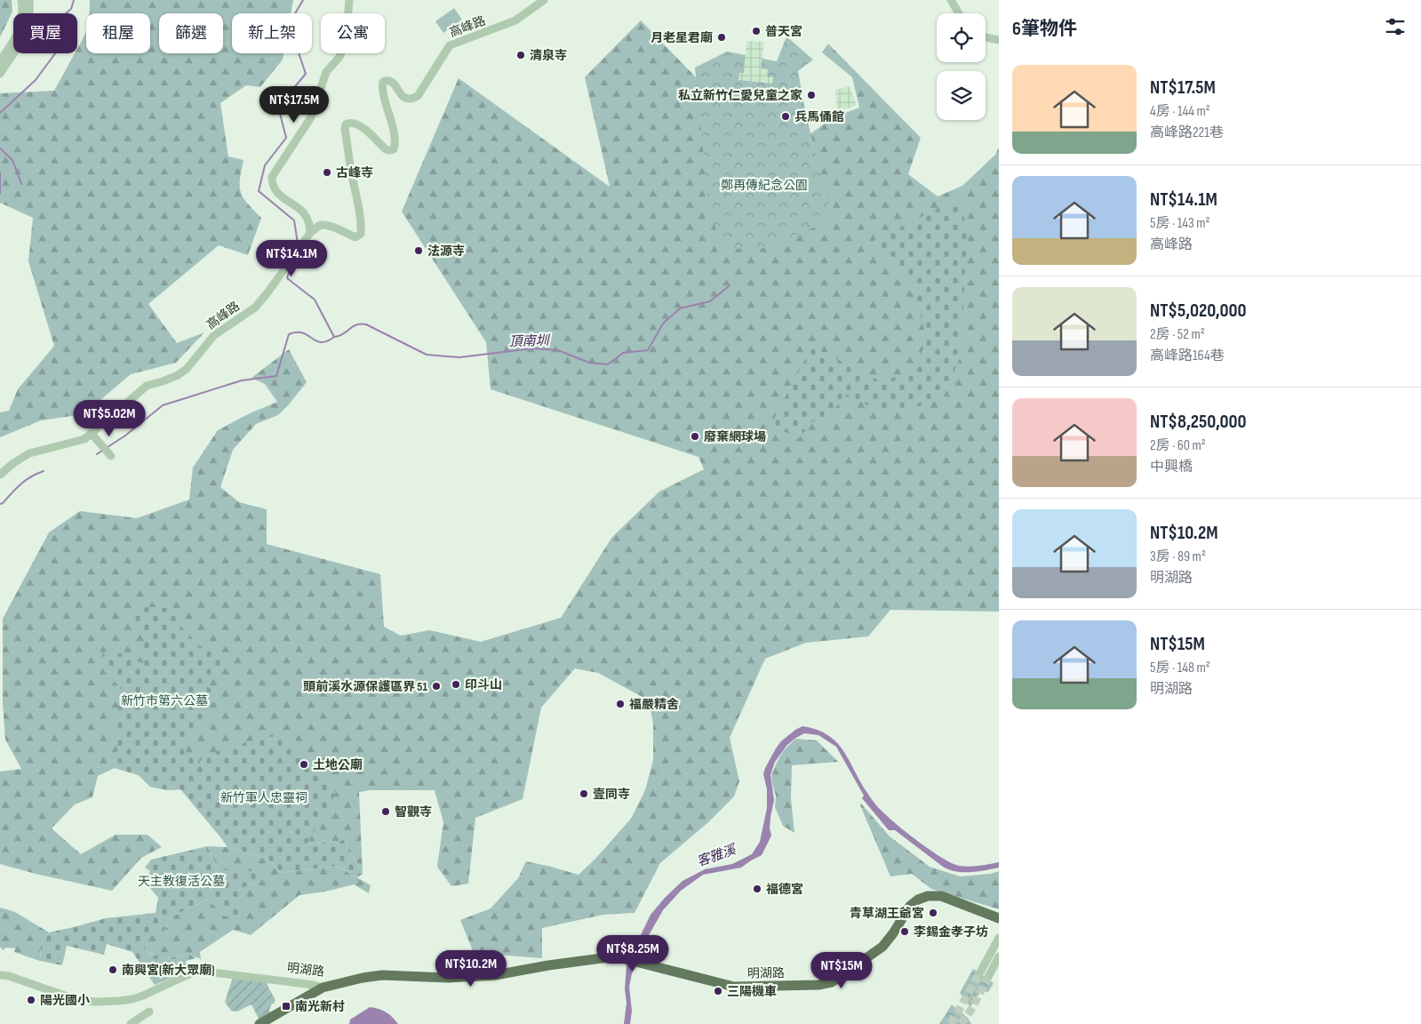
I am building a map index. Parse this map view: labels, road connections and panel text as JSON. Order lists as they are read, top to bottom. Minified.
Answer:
{"streets":{"main road":["明湖路"],"street":["高峰路"]},"water":["頂南圳","客雅溪"],"parks":["鄭再傳紀念公園","新竹市第六公墓","新竹軍人忠靈祠","天主教復活公墓"],"places":{"other":["普天宮","月老星君廟","清泉寺","私立新竹仁愛兒童之家","兵馬俑館","古峰寺","法源寺","廢棄網球場","印斗山","頭前溪水源保護區界 51","福嚴精舍","土地公廟","壹同寺","智觀寺","福德宮","青草湖王爺宮","李錫金孝子坊","南興宮(新大眾廟)","三陽機車","陽光國小"],"transit":["南光新村"]},"page":{"heading":"6筆物件","chip":["買屋","租屋","篩選","新上架","公寓"],"list":[{"name":"NT$17.5M","note":"4房 · 144 m² · 高峰路221巷"},{"name":"NT$14.1M","note":"5房 · 143 m² · 高峰路"},{"name":"NT$5,020,000","note":"2房 · 52 m² · 高峰路164巷"},{"name":"NT$8,250,000","note":"2房 · 60 m² · 中興橋"},{"name":"NT$10.2M","note":"3房 · 89 m² · 明湖路"},{"name":"NT$15M","note":"5房 · 148 m² · 明湖路"}],"price":["NT$17.5M","NT$14.1M","NT$5.02M","NT$8.25M","NT$10.2M","NT$15M"]}}
